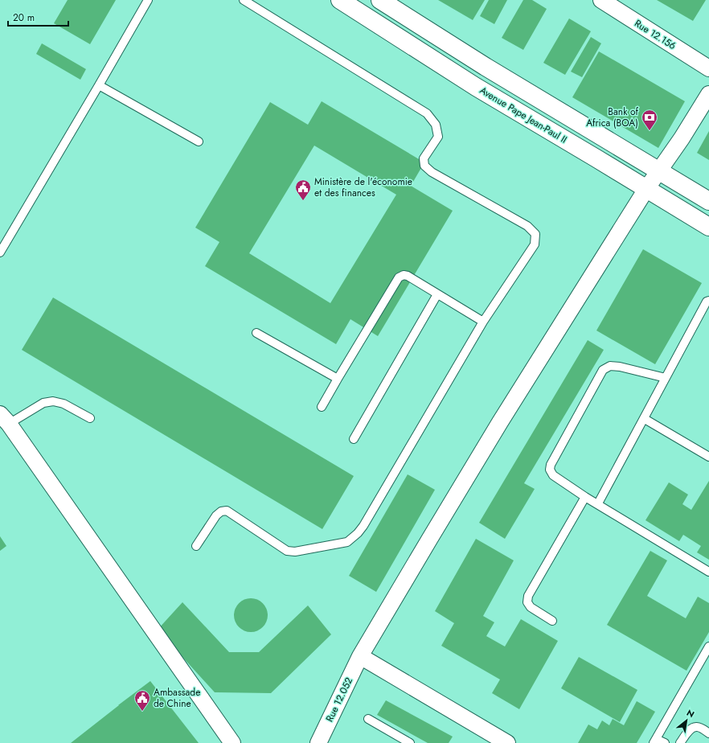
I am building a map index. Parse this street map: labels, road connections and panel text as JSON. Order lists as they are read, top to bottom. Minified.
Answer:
{"streets":{"main road":["Avenue Pape Jean-Paul II"],"street":["Rue 12.156","Rue 12.052"]},"crossings":[["Avenue Pape Jean-Paul II","Rue 12.052"]],"places":{"bank":["Bank of Africa (BOA)"],"public building":["Ministère de l'économie et des finances","Ambassade de Chine"]},"scale_bar":"20 m","north":"top right"}
